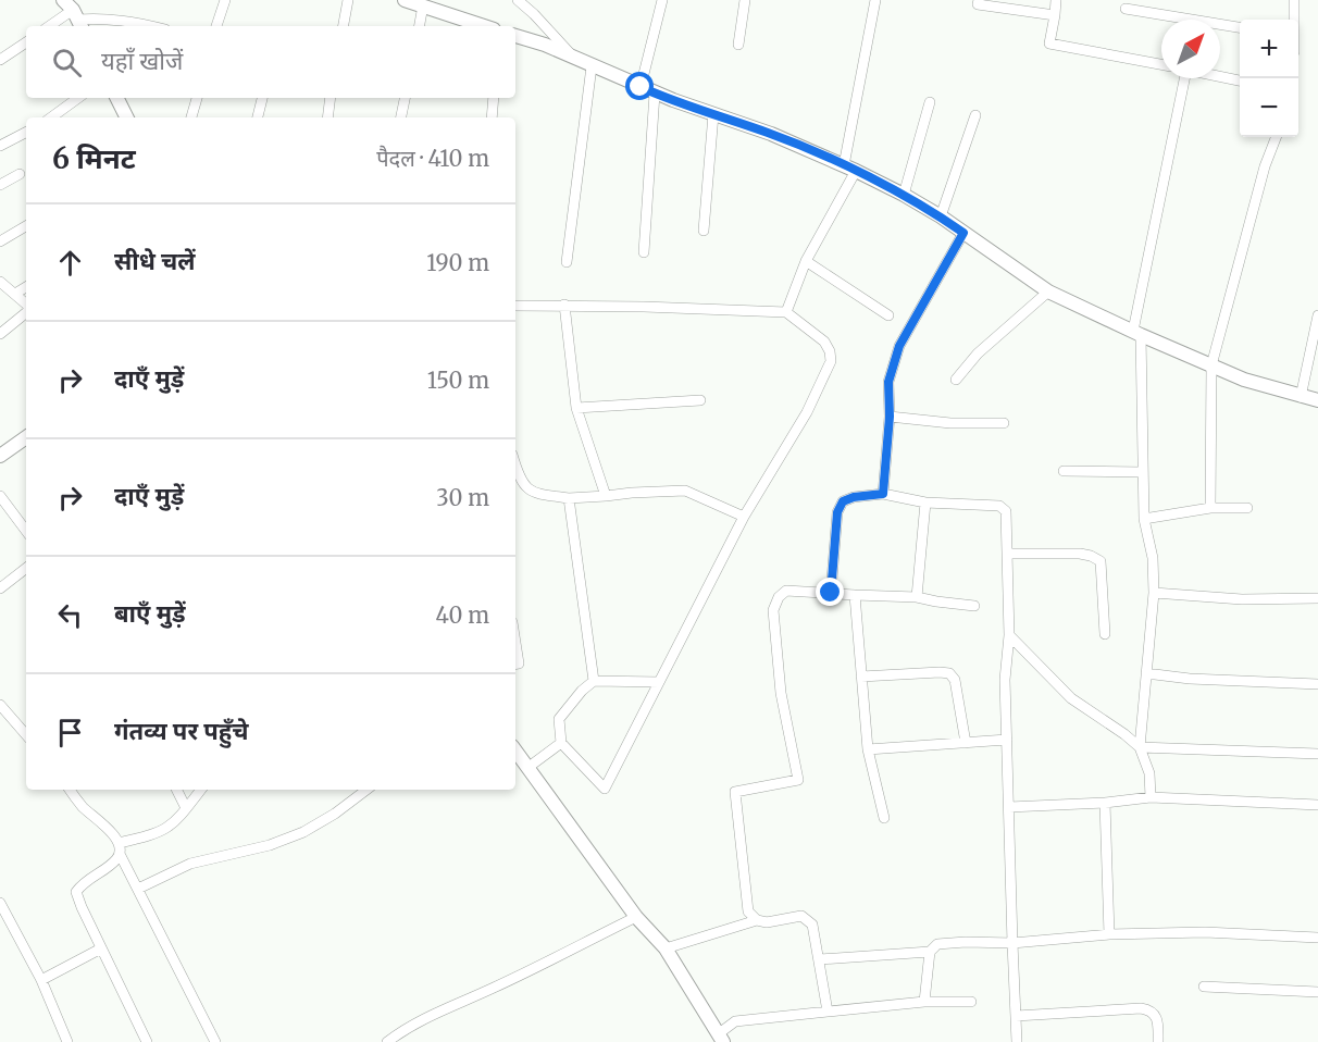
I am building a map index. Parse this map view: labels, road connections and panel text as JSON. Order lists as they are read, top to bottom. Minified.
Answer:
{"north":"top right","page":{"map_buttons":["+","−"],"search":"यहाँ खोजें","heading":["6 मिनट","पैदल · 410 m"],"list":[["सीधे चलें","190 m"],["दाएँ मुड़ें","150 m"],["दाएँ मुड़ें","30 m"],["बाएँ मुड़ें","40 m"],"गंतव्य पर पहुँचे"]}}
